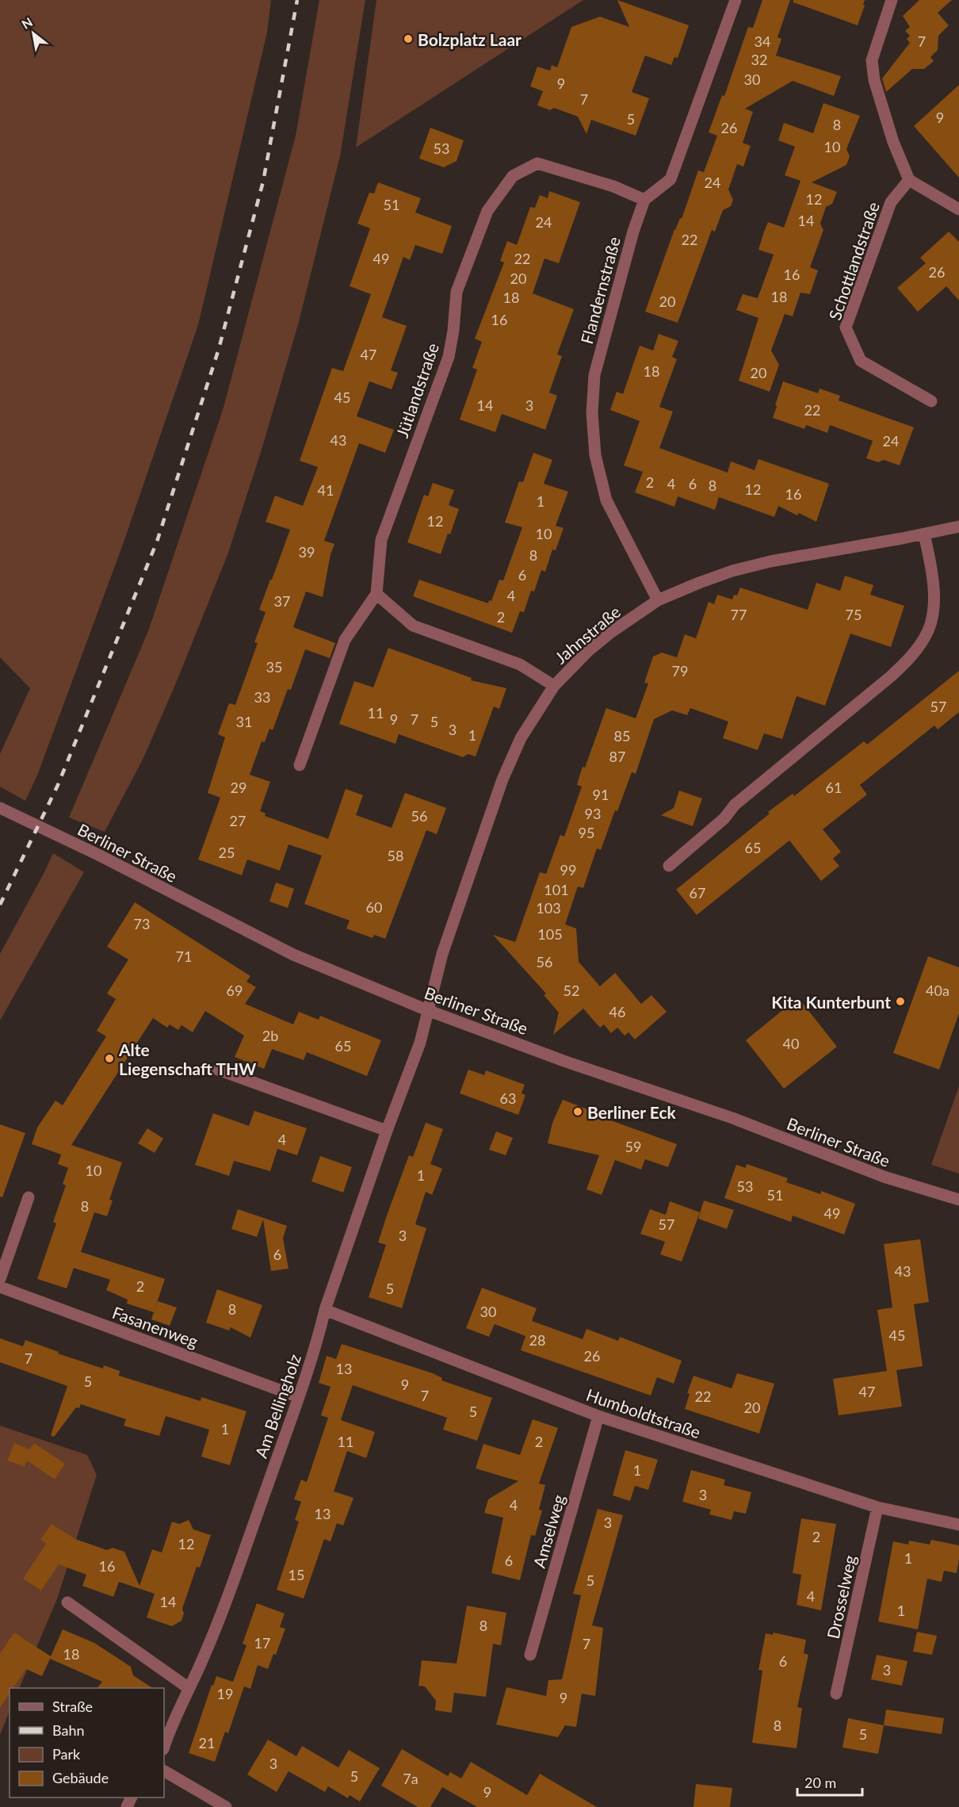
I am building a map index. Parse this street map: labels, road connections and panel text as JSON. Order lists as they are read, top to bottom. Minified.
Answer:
{"streets":{"street":["Schottlandstraße","Flandernstraße","Jütlandstraße","Jahnstraße","Berliner Straße","Fasanenweg","Am Bellingholz","Humboldtstraße","Amselweg","Drosselweg"]},"crossings":[["Flandernstraße","Jütlandstraße"],["Flandernstraße","Jahnstraße"],["Jahnstraße","Berliner Straße"],["Jahnstraße","Am Bellingholz"],["Berliner Straße","Am Bellingholz"],["Fasanenweg","Am Bellingholz"],["Am Bellingholz","Humboldtstraße"],["Humboldtstraße","Amselweg"],["Humboldtstraße","Drosselweg"]],"places":["Bolzplatz Laar","Kita Kunterbunt","Alte Liegenschaft THW","Berliner Eck"],"house_numbers":["34","7","32","30","9","7","9","5","8","26","10","53","24","12","51","14","24","22","49","22","26","16","20","18","18","20","16","47","18","20","45","14","3","22","43","24","2","4","6","8","12","41","16","1","12","10","39","8","6","4","37","77","75","2","35","79","33","57","11","9","7","31","5","3","1","85","87","29","61","91","93","56","27","95","65","25","58","99","101","67","60","103","73","105","71","56","69","52","40a","46","2b","40","65","63","4","59","10","1","53","51","8","49","57","3","6","43","2","5","8","30","45","28","26","7","13","5","9","47","7","22","20","5","1","11","2","1","3","4","13","3","2","12","1","6","16","15","5","4","14","1","8","17","7","18","6","3","19","9","8","5","21","3","5","7a","9"],"legend":["Straße","Bahn","Park","Gebäude"],"scale_bar":"20 m","north":"top left"}
